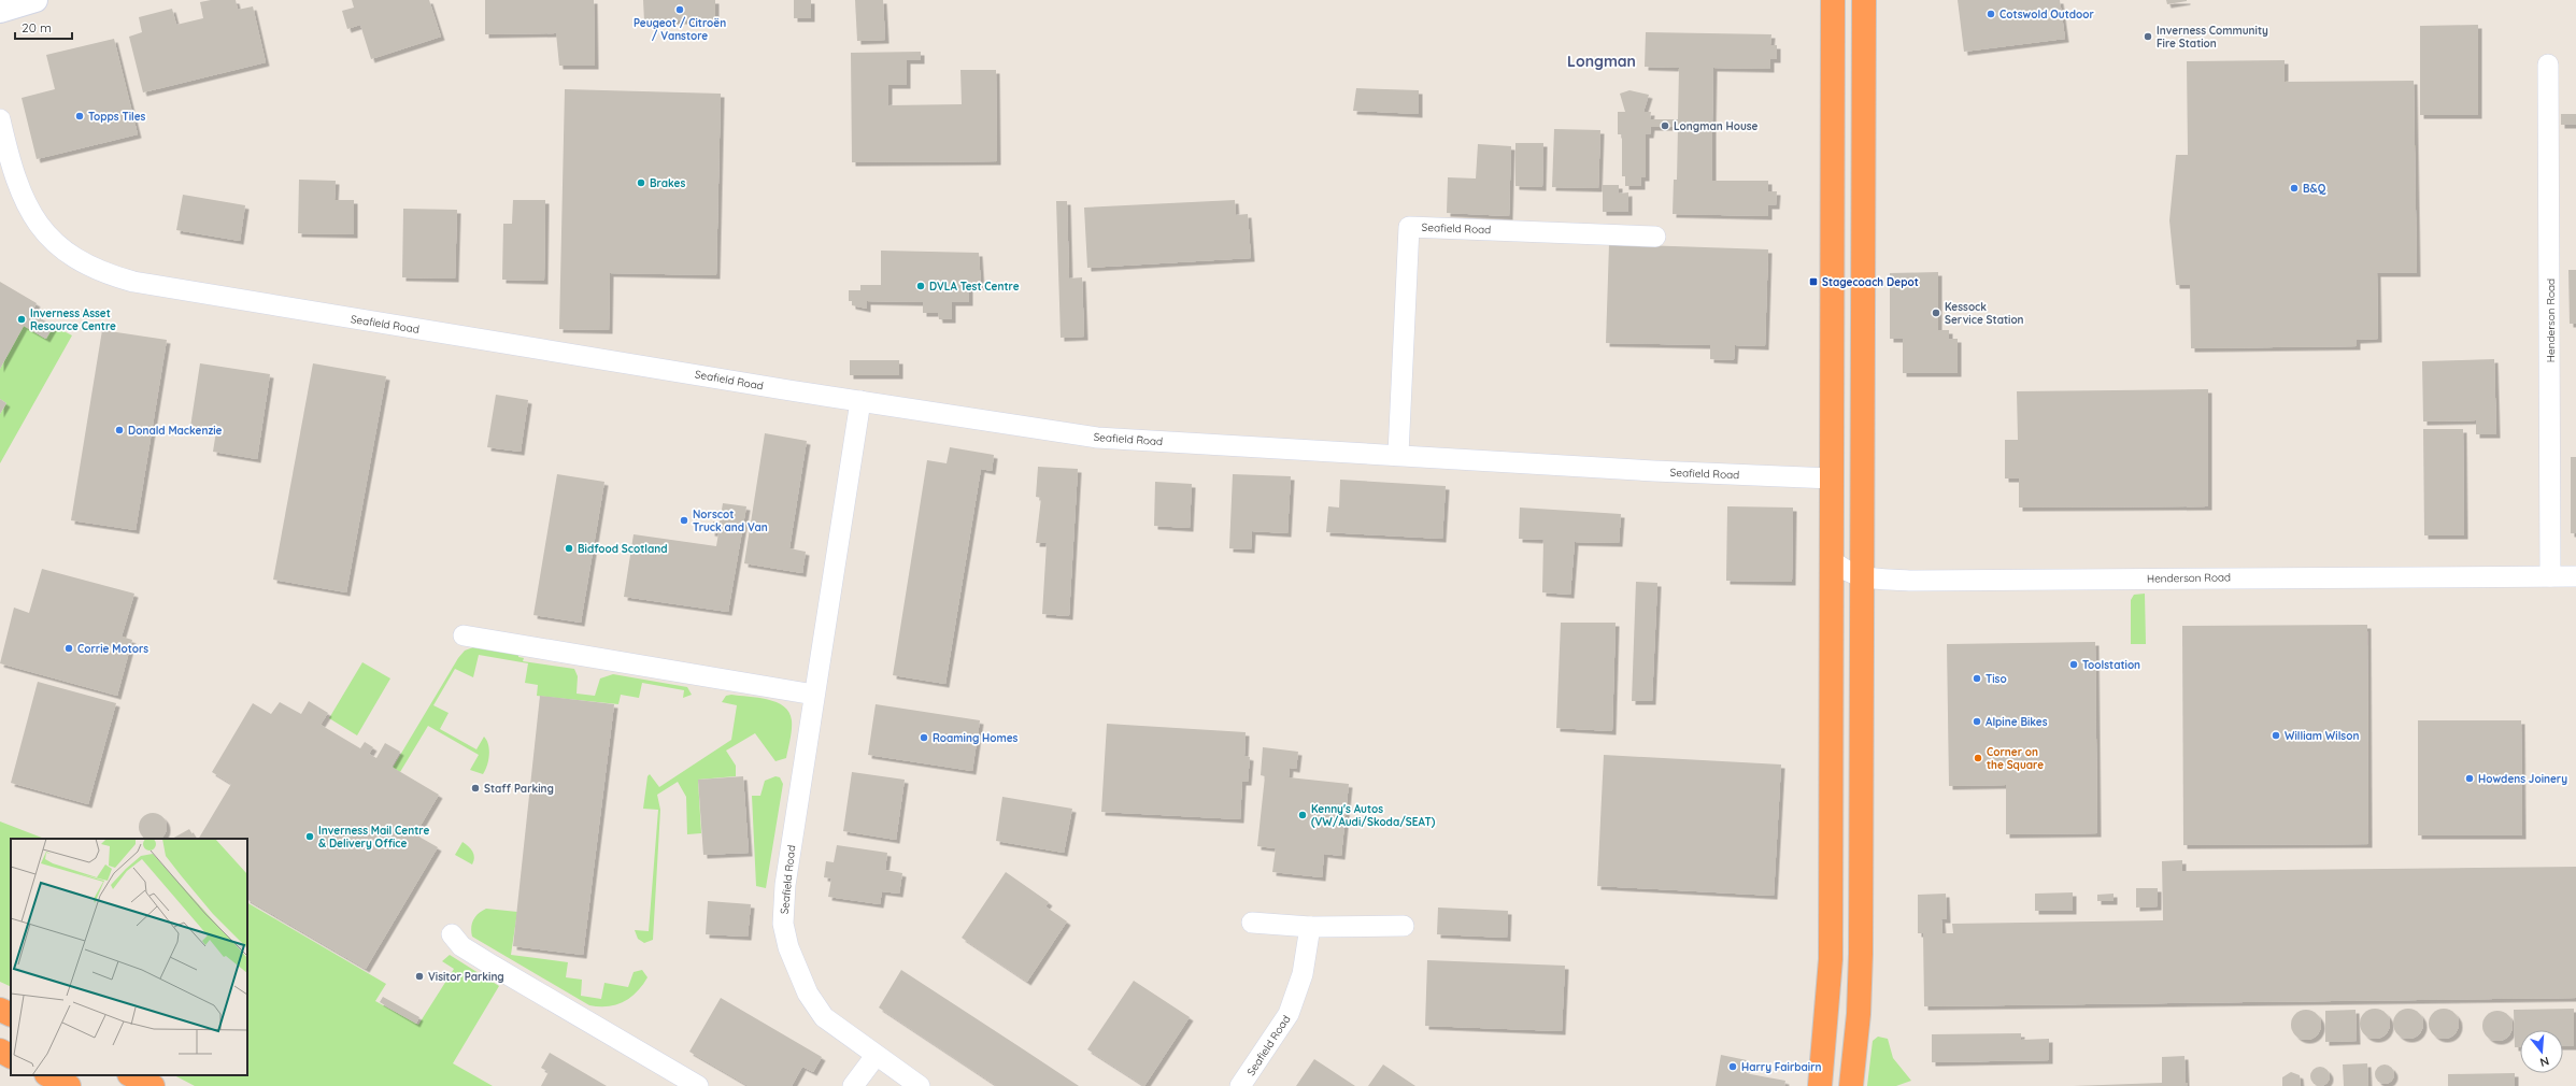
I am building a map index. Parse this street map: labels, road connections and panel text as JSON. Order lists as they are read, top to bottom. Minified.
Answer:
{"streets":{"street":["Seafield Road","Henderson Road"]},"districts":["Longman"],"places":{"other":["Peugeot / Citroën / Vanstore","Cotswold Outdoor","Inverness Community Fire Station","Topps Tiles","Longman House","Brakes","B&Q","DVLA Test Centre","Kessock Service Station","Inverness Asset Resource Centre","Donald Mackenzie","Norscot Truck and Van","Bidfood Scotland","Corrie Motors","Toolstation","Tiso","Alpine Bikes","William Wilson","Roaming Homes","Corner on the Square","Howdens Joinery","Staff Parking","Kenny's Autos (VW/Audi/Skoda/SEAT)","Inverness Mail Centre & Delivery Office","Visitor Parking","Harry Fairbairn"],"transit":["Stagecoach Depot"]},"scale_bar":"20 m","north":"bottom"}
